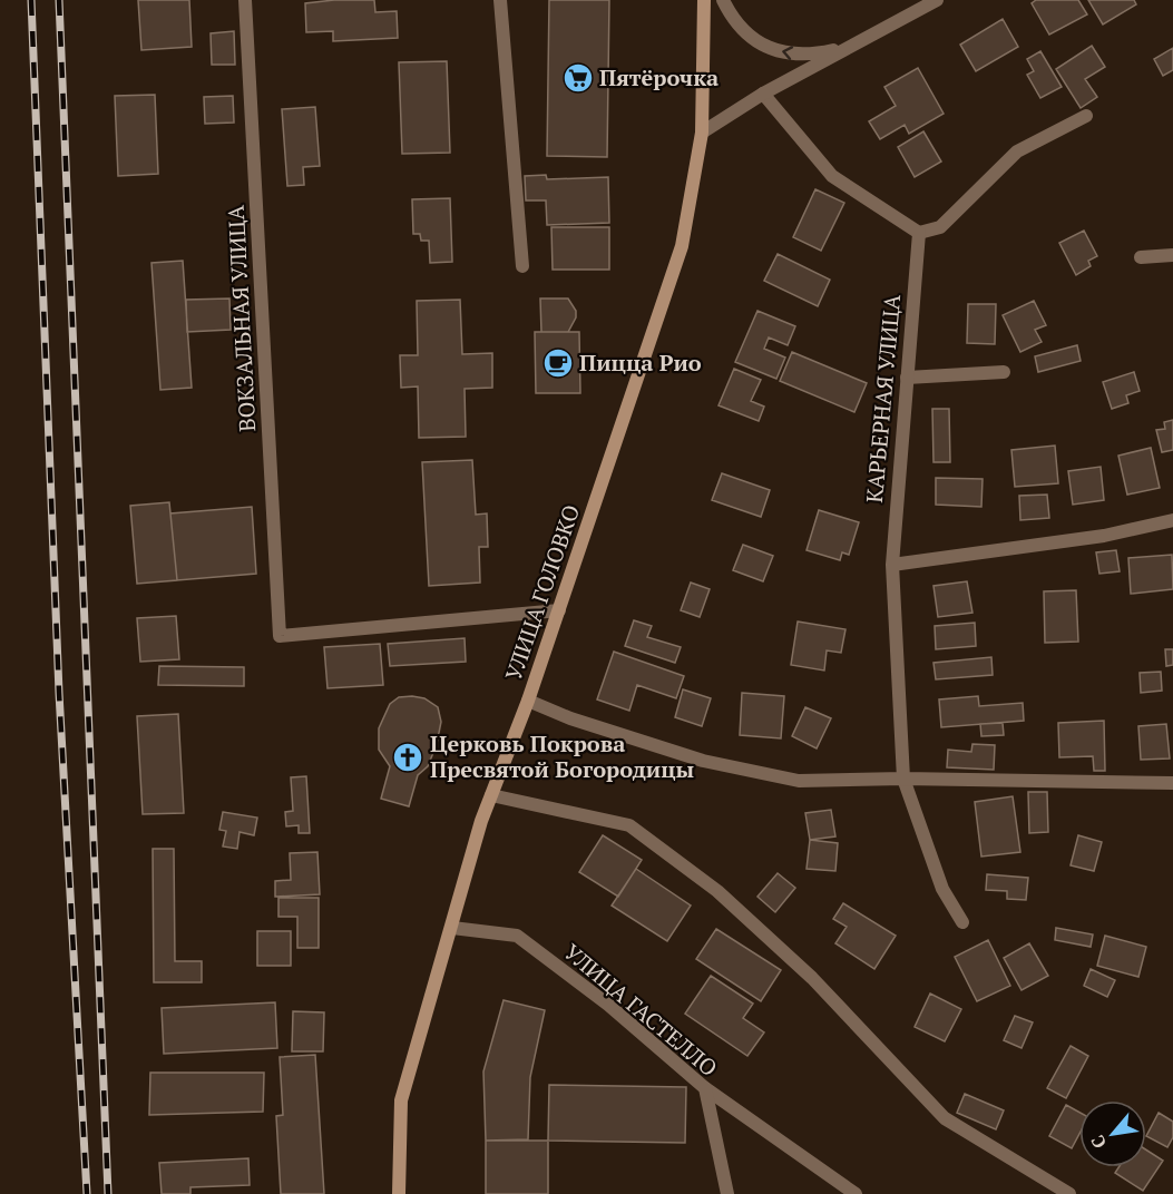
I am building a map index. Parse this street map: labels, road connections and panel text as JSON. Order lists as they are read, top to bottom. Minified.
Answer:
{"streets":{"main road":["УЛИЦА ГОЛОВКО"],"street":["ВОКЗАЛЬНАЯ УЛИЦА","КАРЬЕРНАЯ УЛИЦА","УЛИЦА ГАСТЕЛЛО"]},"crossings":[["ВОКЗАЛЬНАЯ УЛИЦА","УЛИЦА ГОЛОВКО"],["УЛИЦА ГОЛОВКО","УЛИЦА ГАСТЕЛЛО"]],"places":{"supermarket":["Пятёрочка"],"cafe":["Пицца Рио"],"church":["Церковь Покрова Пресвятой Богородицы"]},"north":"bottom left"}
